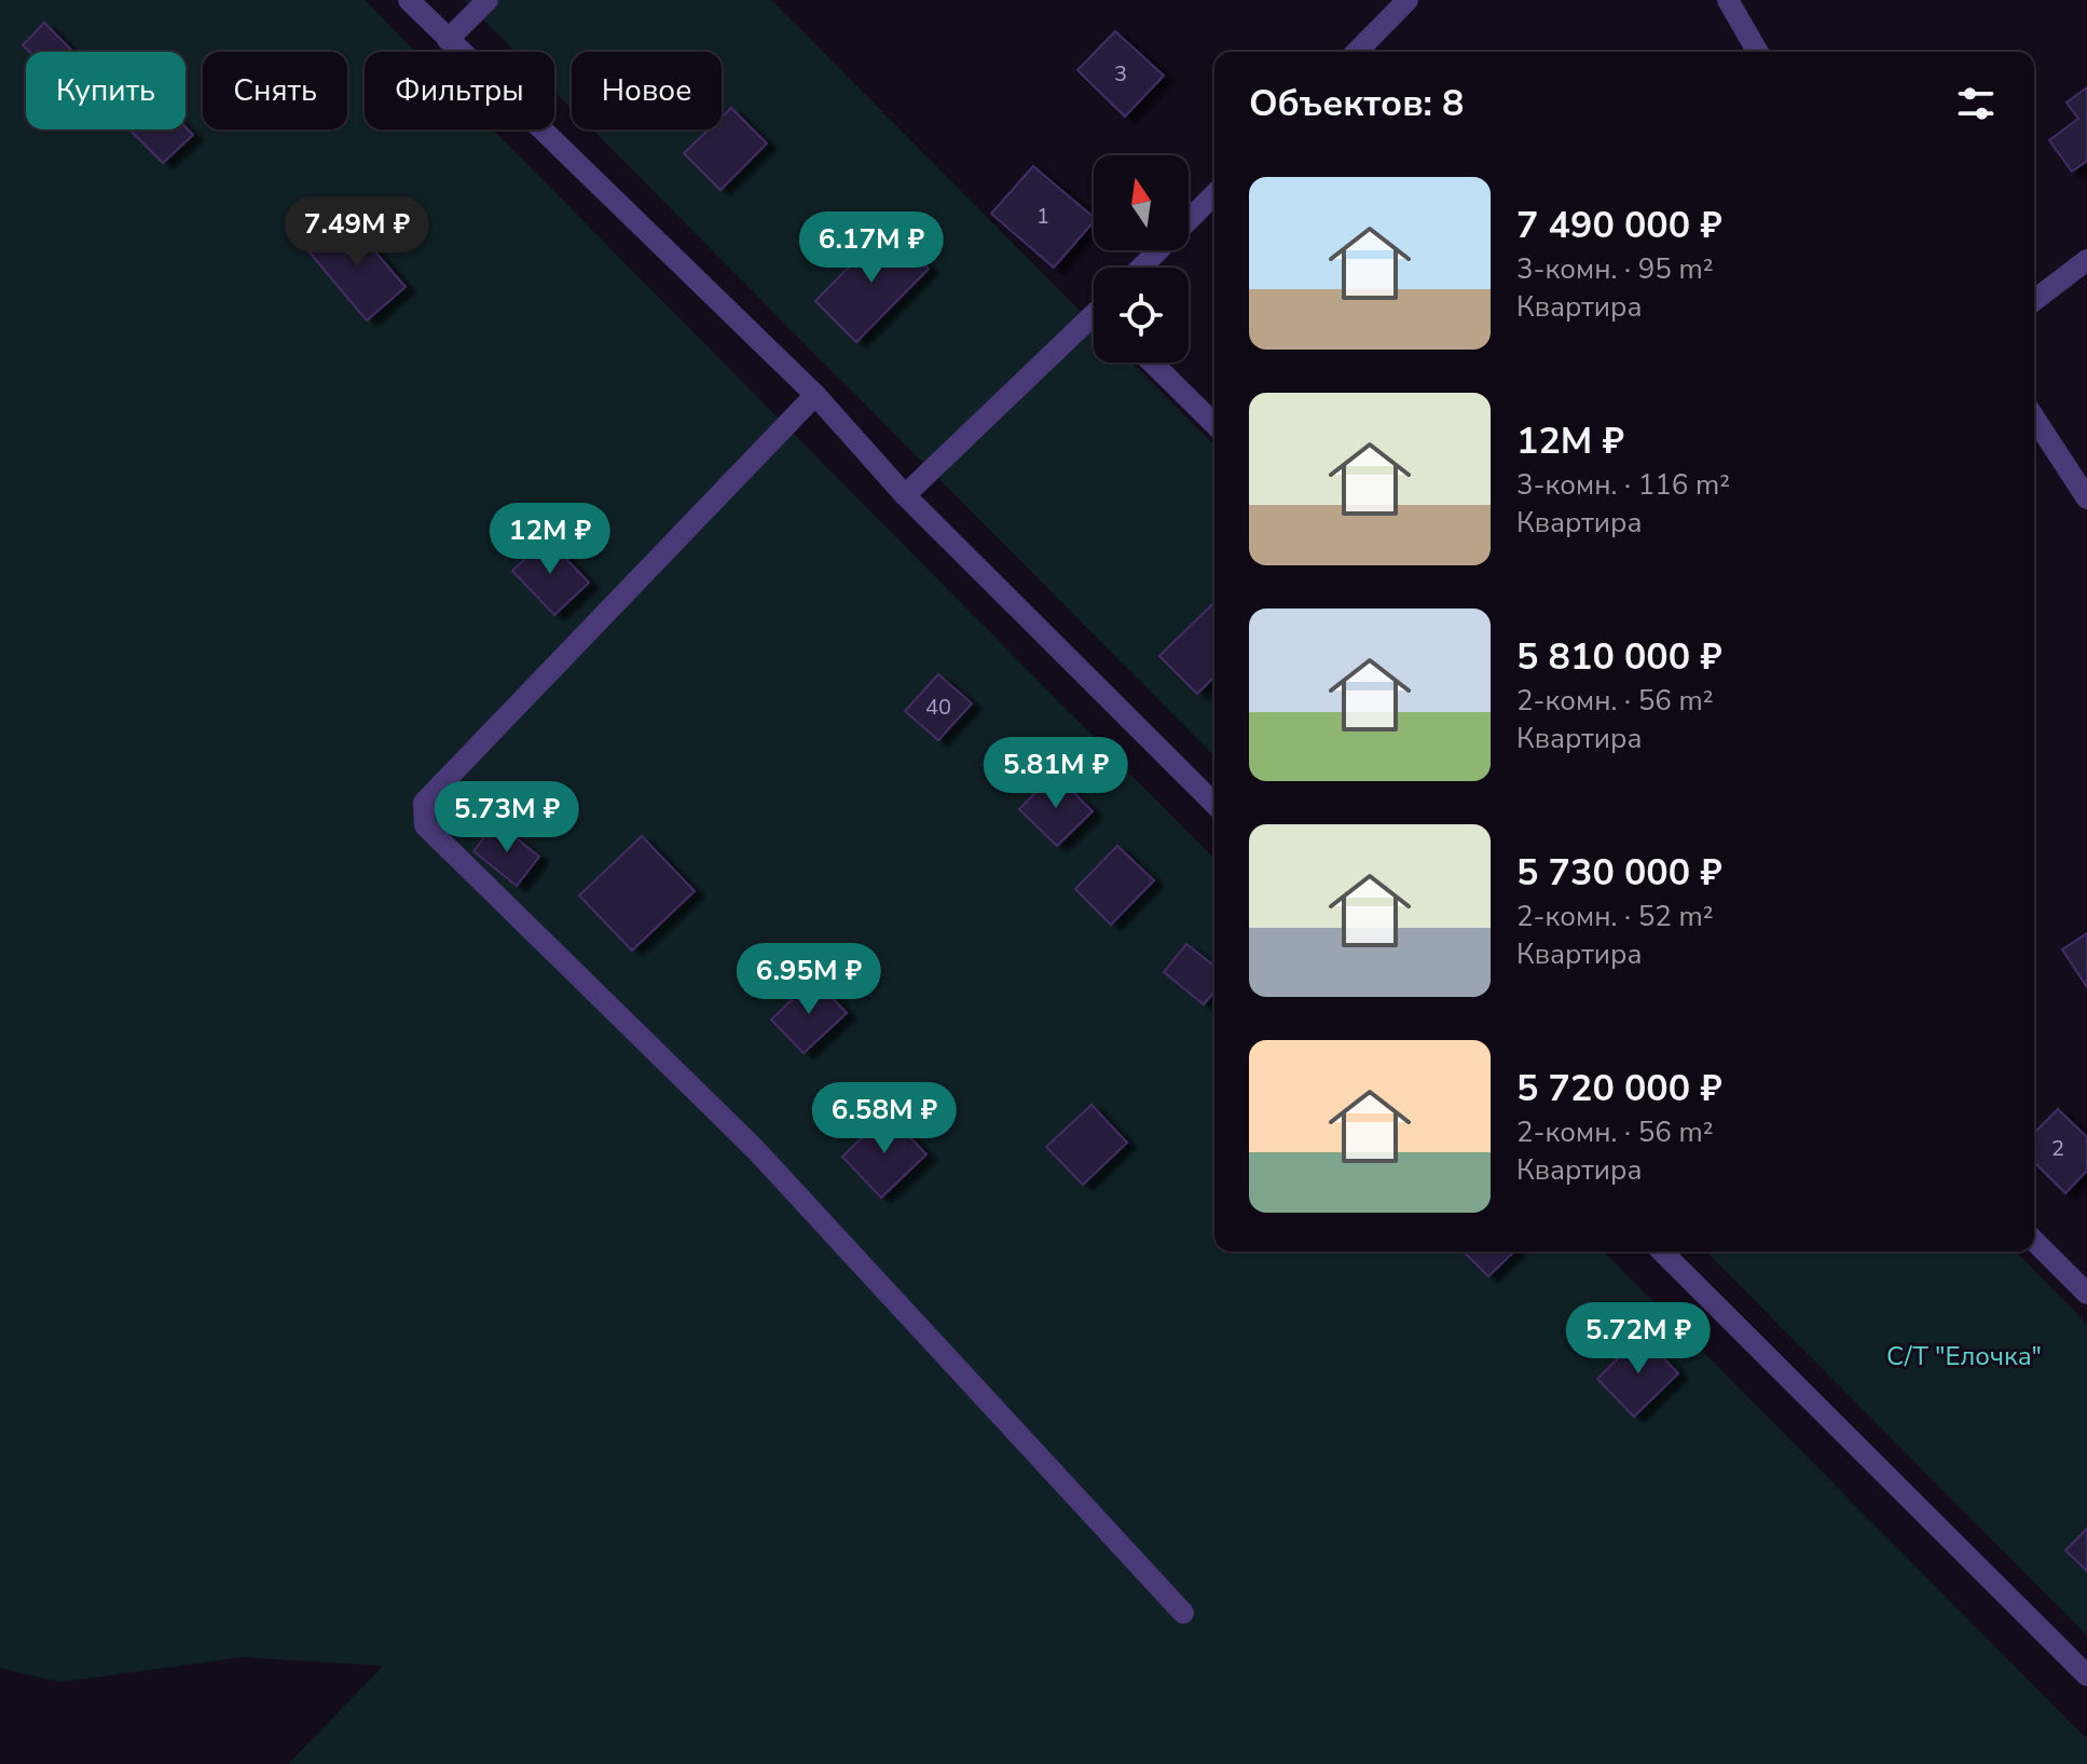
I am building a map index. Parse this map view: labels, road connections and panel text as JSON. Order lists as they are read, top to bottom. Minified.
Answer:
{"parks":["С/Т \"Елочка\""],"house_numbers":["3","1","40","2"],"north":"top","page":{"chip":["Купить","Снять","Фильтры","Новое"],"heading":"Объектов: 8","list":[{"name":"7 490 000 ₽","note":"3-комн. · 95 m² · Квартира"},{"name":"12M ₽","note":"3-комн. · 116 m² · Квартира"},{"name":"5 810 000 ₽","note":"2-комн. · 56 m² · Квартира"},{"name":"5 730 000 ₽","note":"2-комн. · 52 m² · Квартира"},{"name":"5 720 000 ₽","note":"2-комн. · 56 m² · Квартира"}],"price":["7.49M ₽","6.17M ₽","12M ₽","5.81M ₽","5.73M ₽","6.95M ₽","6.58M ₽","5.72M ₽"]}}
